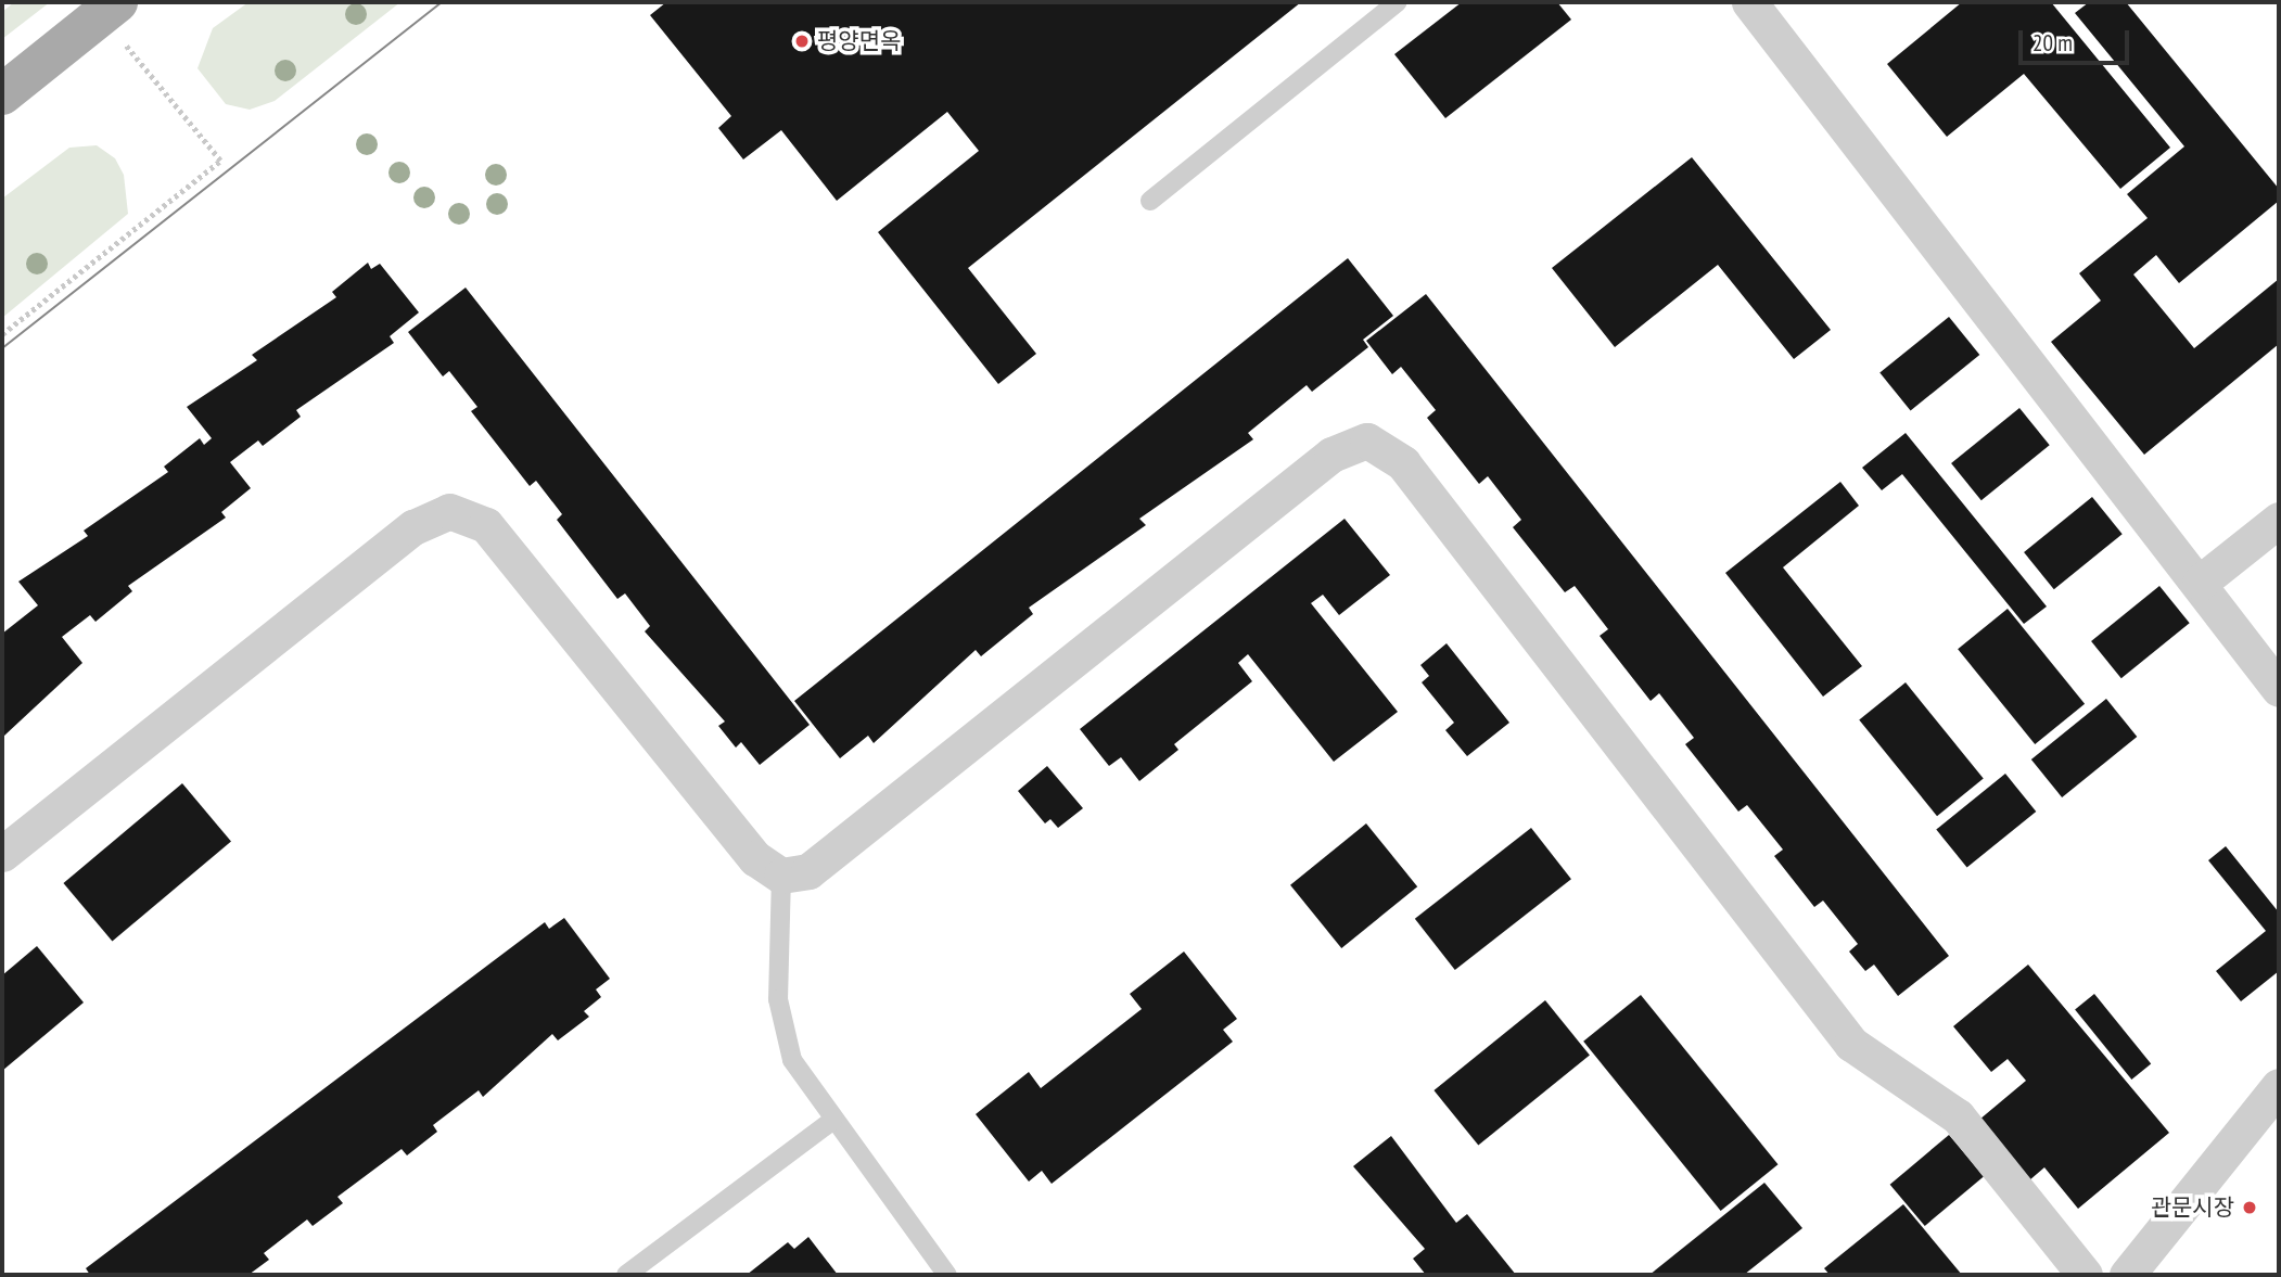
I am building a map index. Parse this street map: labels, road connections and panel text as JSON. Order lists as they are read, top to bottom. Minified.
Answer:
{"places":["평양면옥","관문시장"],"scale_bar":"20 m"}
